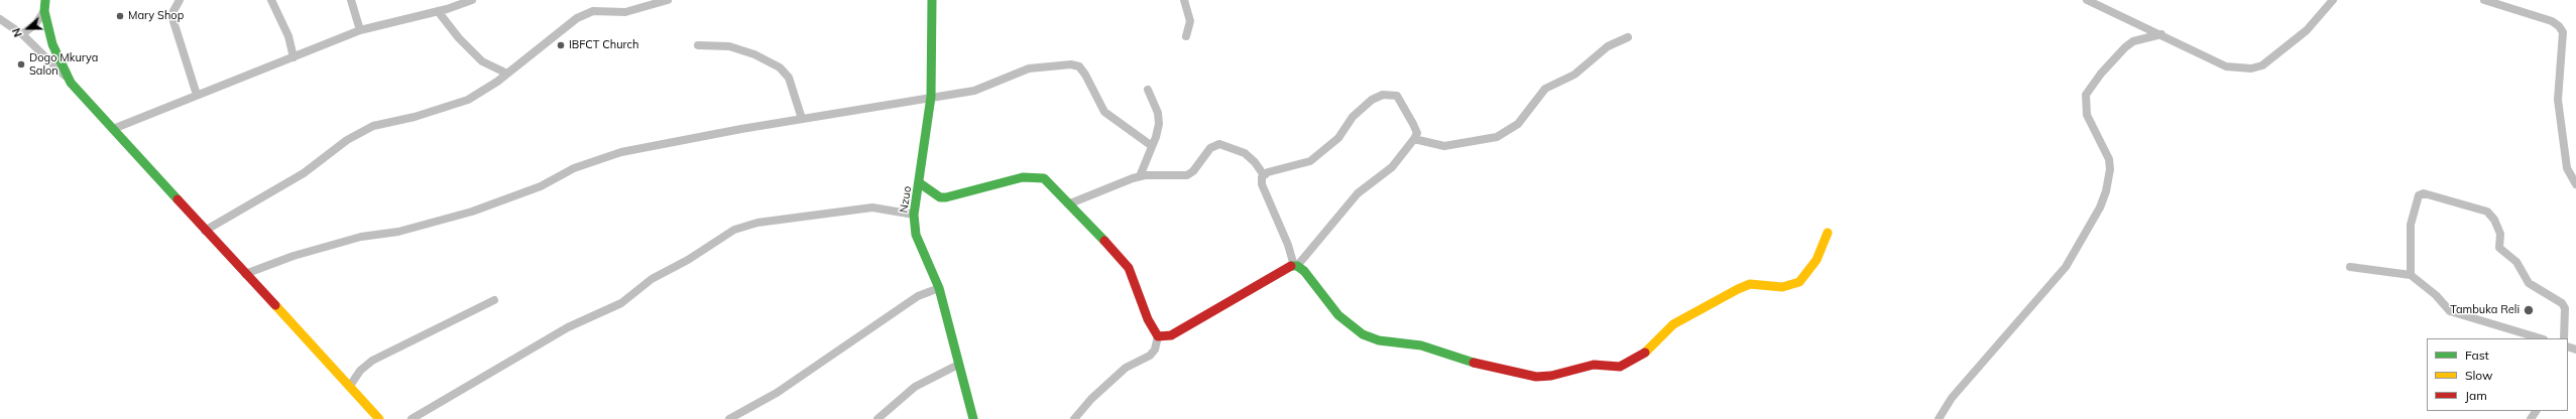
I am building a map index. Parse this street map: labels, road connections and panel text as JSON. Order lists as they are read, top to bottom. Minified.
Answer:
{"streets":{"street":["Nzuo"]},"places":["Mary Shop","IBFCT Church","Dogo Mkurya Salon","Tambuka Reli"],"legend":["Fast","Slow","Jam"],"north":"left"}
